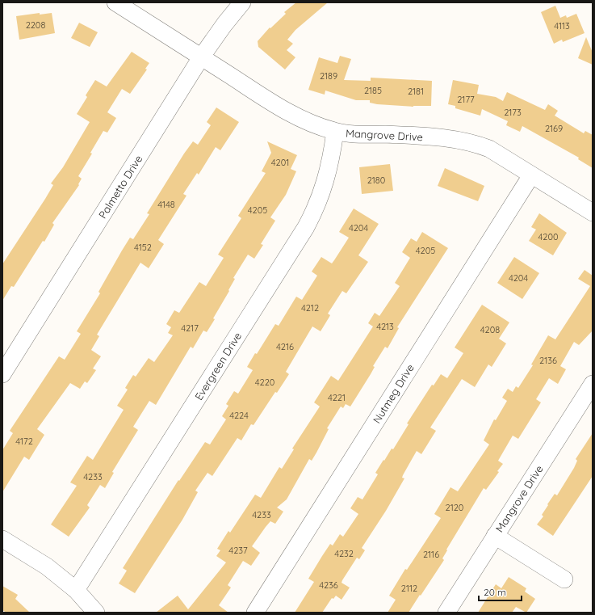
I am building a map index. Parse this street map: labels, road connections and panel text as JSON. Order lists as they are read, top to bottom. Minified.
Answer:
{"streets":{"street":["Mangrove Drive","Palmetto Drive","Evergreen Drive","Nutmeg Drive"]},"crossings":[["Mangrove Drive","Palmetto Drive"],["Mangrove Drive","Evergreen Drive"],["Mangrove Drive","Nutmeg Drive"]],"house_numbers":["2208","4113","2189","2185","2181","2177","2173","2169","4201","2180","4148","4205","4204","4200","4152","4205","4204","4212","4213","4217","4208","4216","2136","4220","4221","4224","4172","4233","2120","4233","4237","4232","2116","4236","2112"],"scale_bar":"20 m"}
